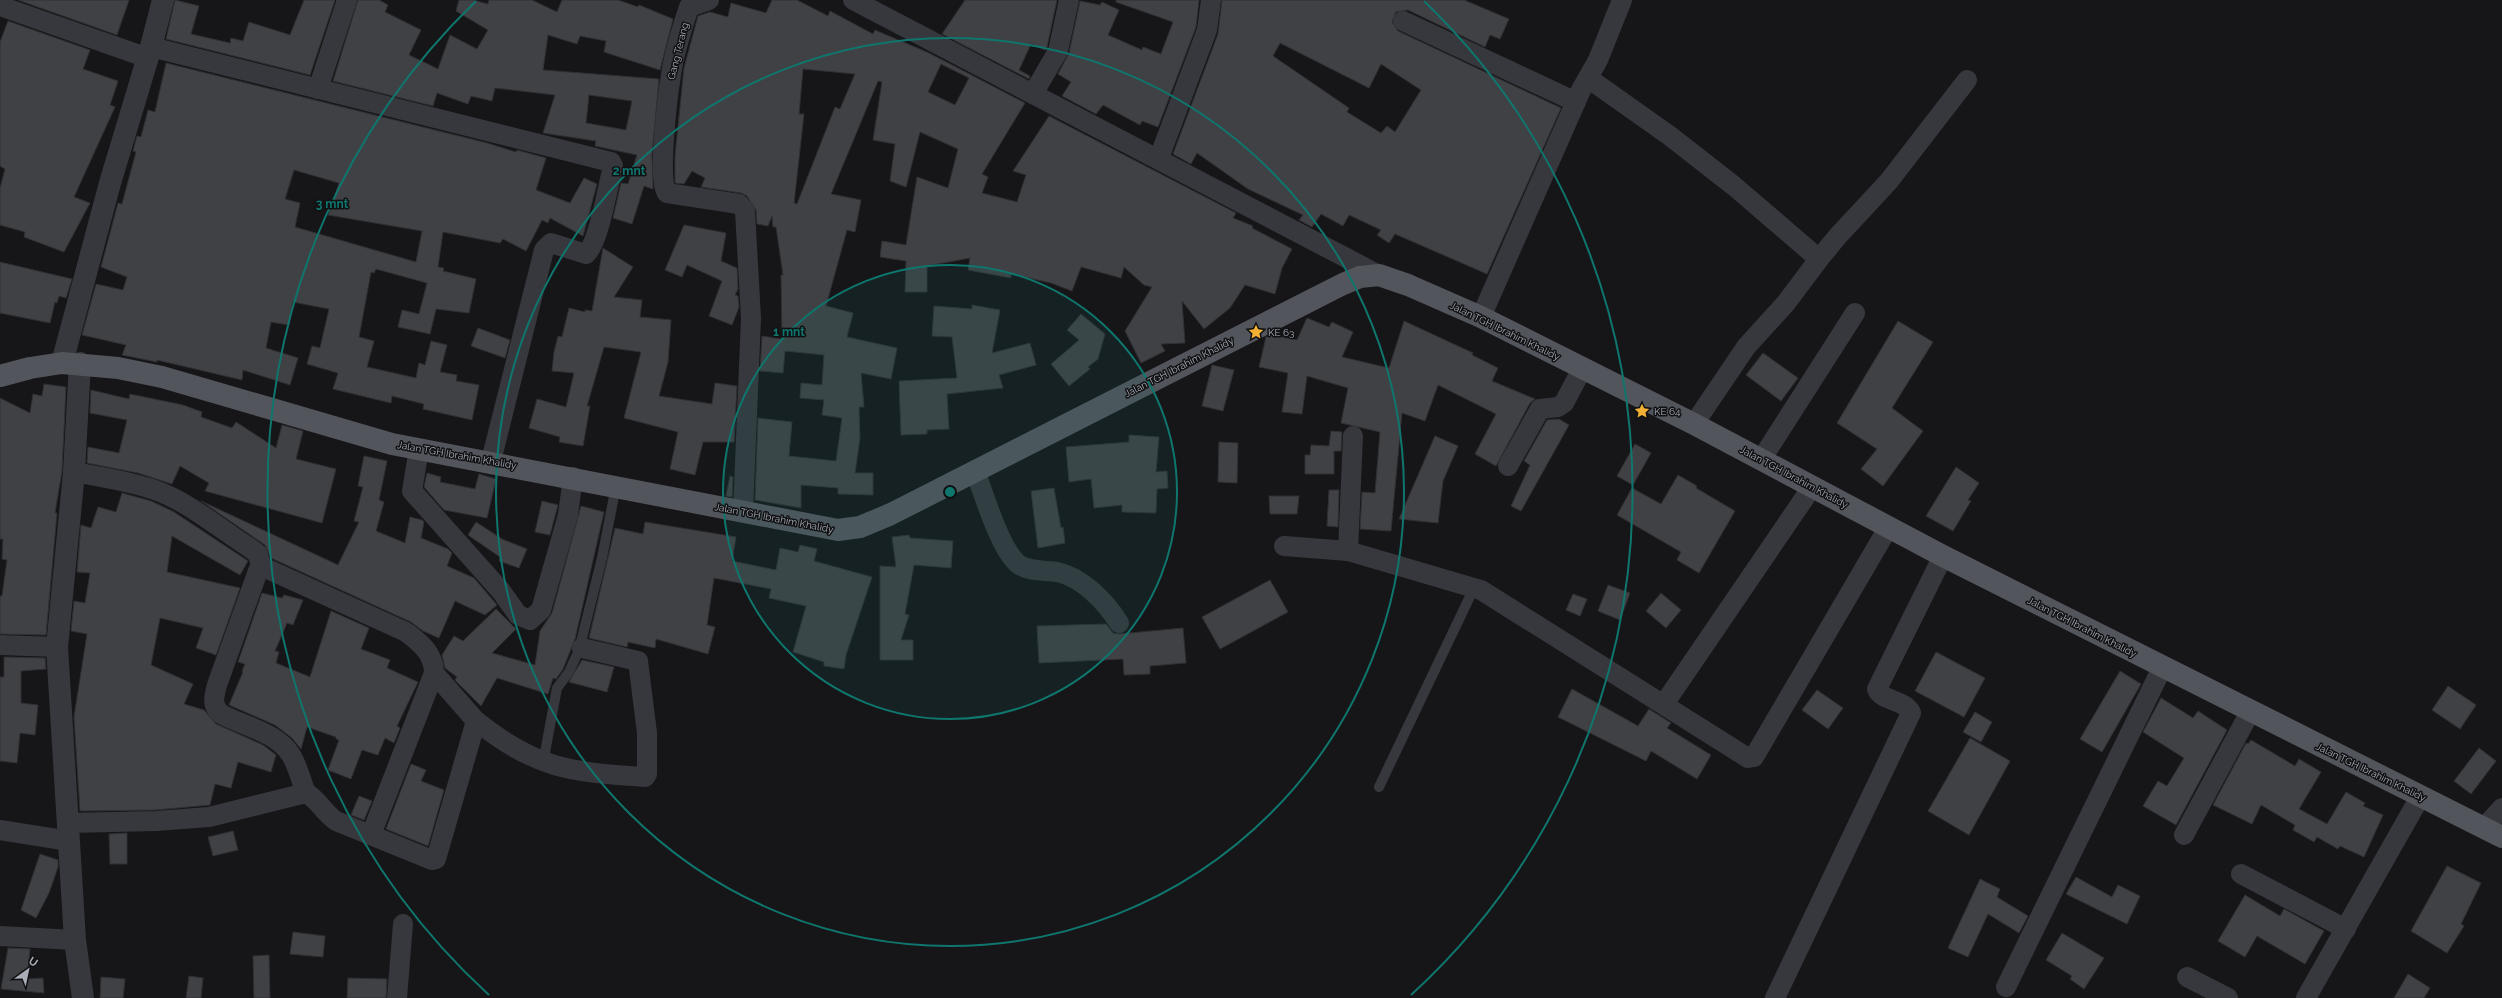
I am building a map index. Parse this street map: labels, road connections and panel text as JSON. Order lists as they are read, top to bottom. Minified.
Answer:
{"streets":{"main road":["Jalan TGH Ibrahim Khalidy"],"street":["Gang Terang"]},"crossings":[["Gang Terang","Jalan TGH Ibrahim Khalidy"]],"places":{"place":["KE 63","KE 64"]},"north":"top right","rings":["2 mnt","3 mnt","1 mnt"]}
